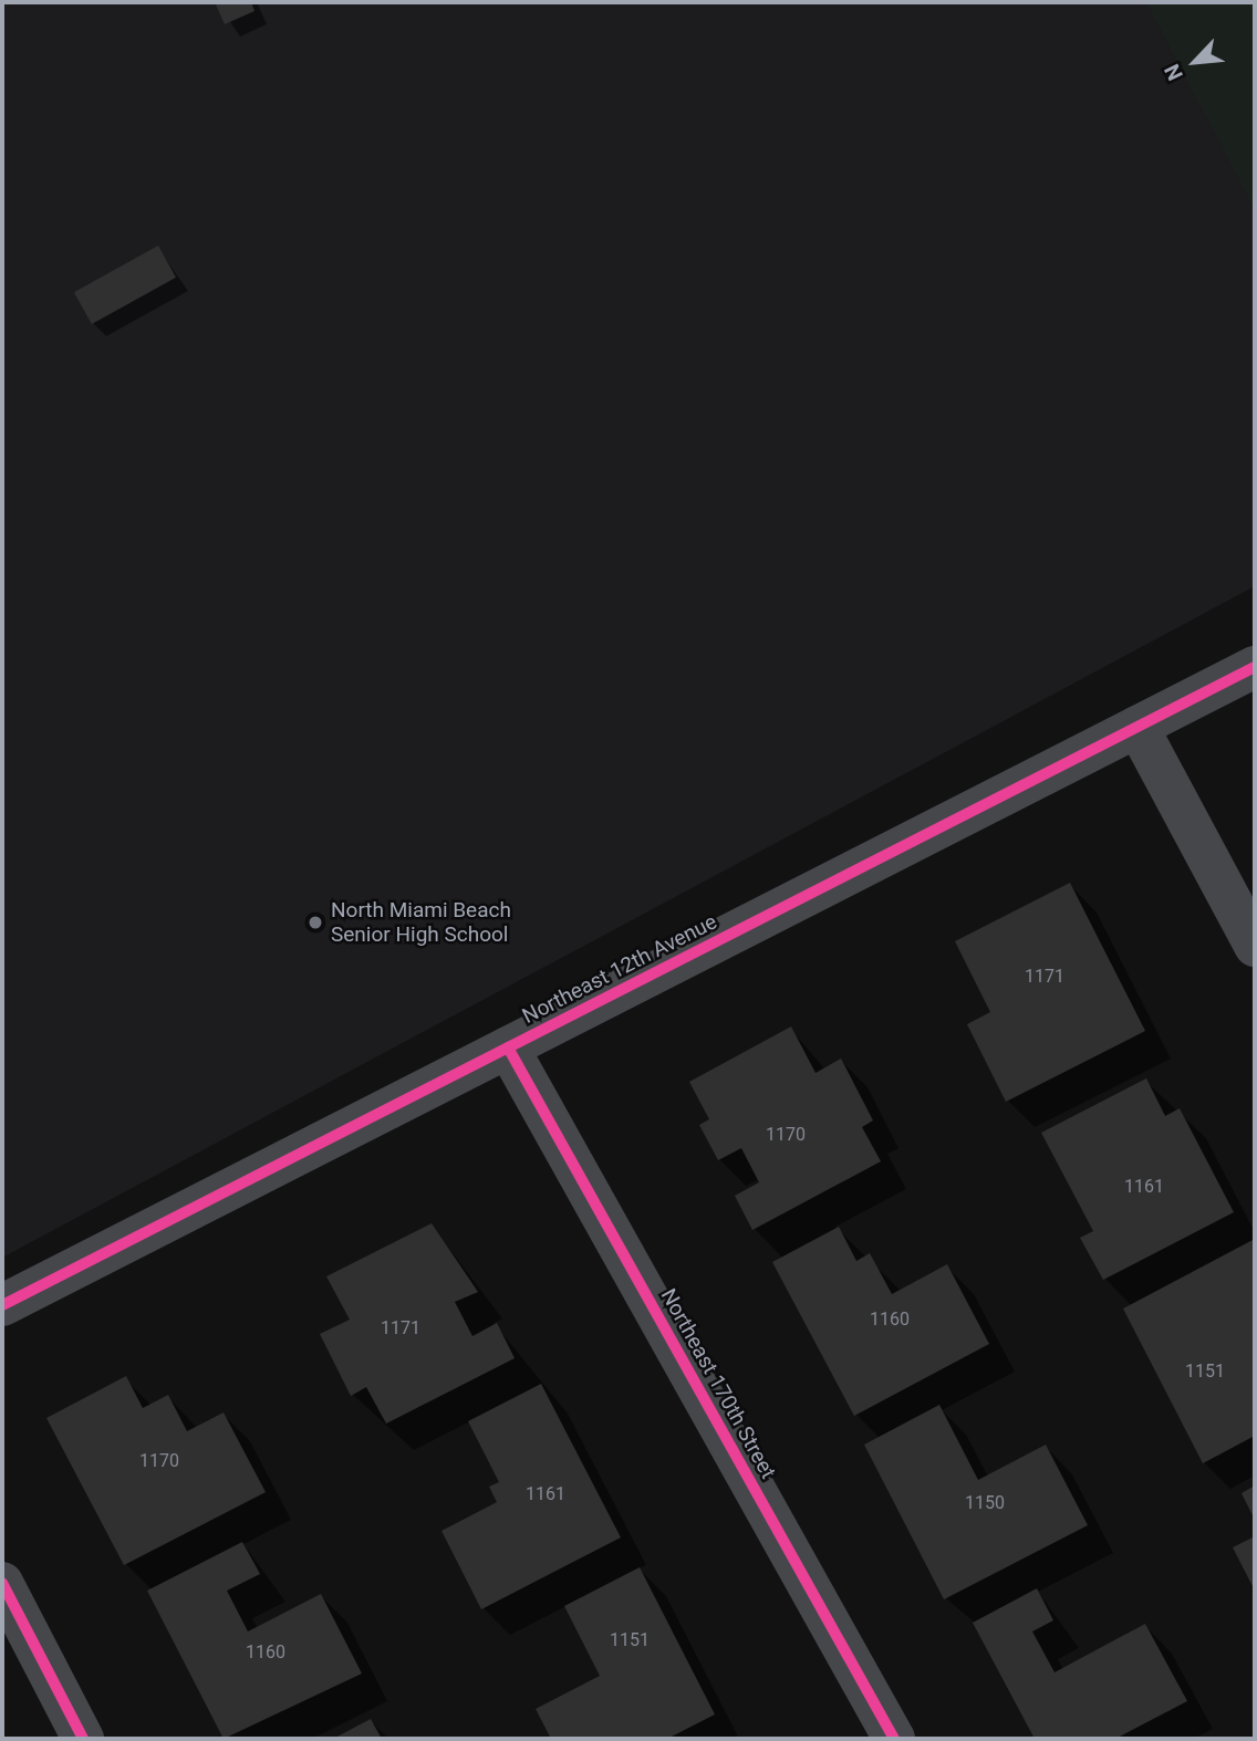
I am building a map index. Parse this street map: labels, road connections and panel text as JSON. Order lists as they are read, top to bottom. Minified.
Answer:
{"streets":{"street":["Northeast 12th Avenue","Northeast 170th Street"]},"crossings":[["Northeast 12th Avenue","Northeast 170th Street"]],"places":["North Miami Beach Senior High School"],"house_numbers":["1171","1170","1161","1160","1171","1151","1170","1161","1150","1151","1160"],"north":"bottom left"}
